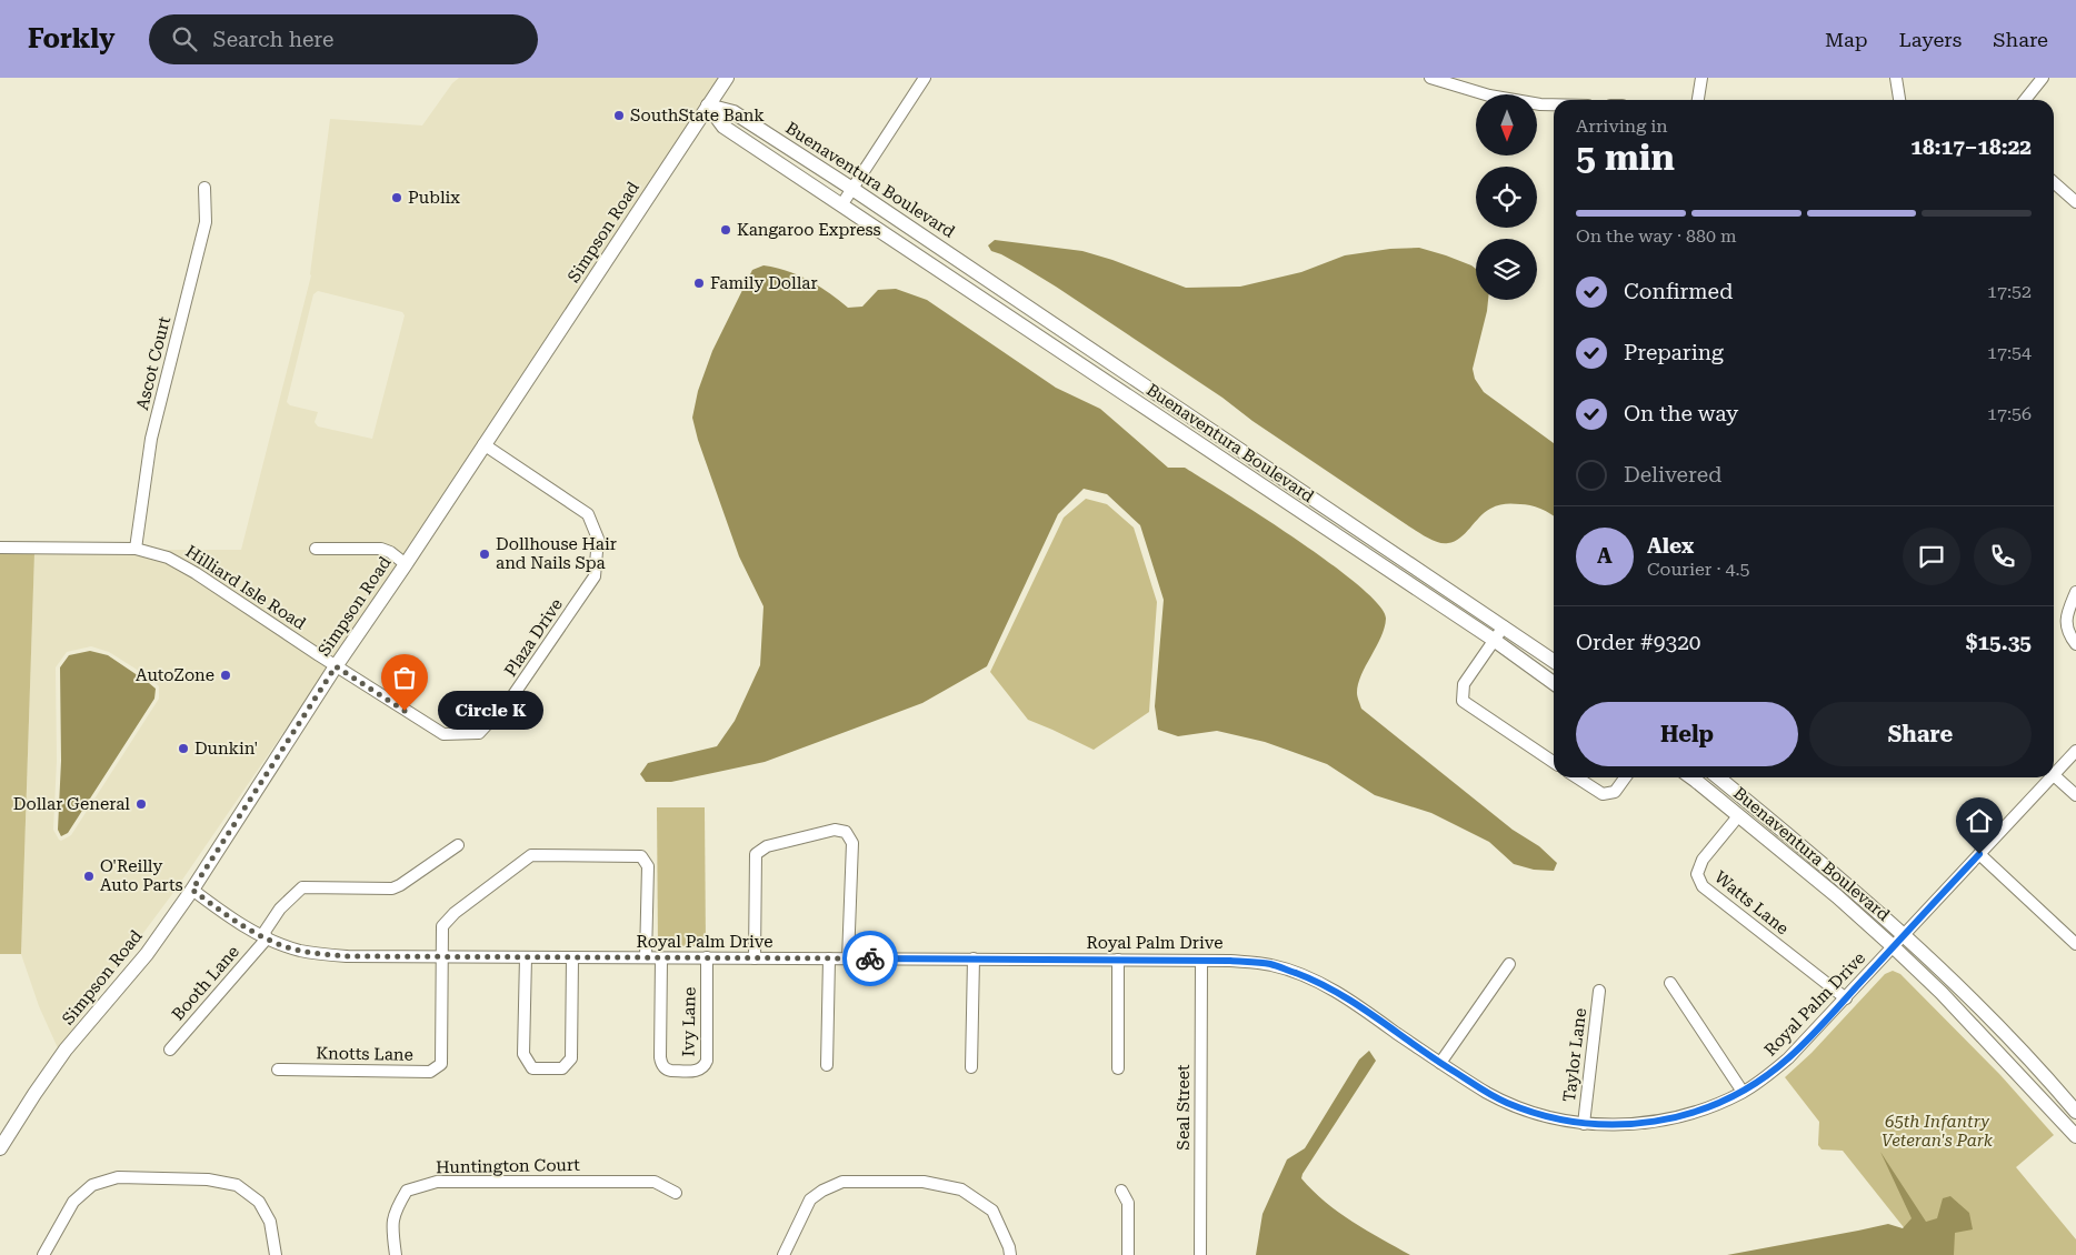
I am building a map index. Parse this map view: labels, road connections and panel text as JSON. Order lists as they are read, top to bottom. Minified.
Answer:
{"streets":{"main road":["Buenaventura Boulevard","Simpson Road"],"street":["Ascot Court","Hilliard Isle Road","Plaza Drive","Watts Lane","Royal Palm Drive","Booth Lane","Ivy Lane","Knotts Lane","Taylor Lane","Seal Street","Huntington Court"]},"crossings":[["Buenaventura Boulevard","Simpson Road"],["Buenaventura Boulevard","Watts Lane"],["Buenaventura Boulevard","Royal Palm Drive"],["Simpson Road","Hilliard Isle Road"],["Simpson Road","Plaza Drive"],["Simpson Road","Royal Palm Drive"],["Ascot Court","Hilliard Isle Road"],["Hilliard Isle Road","Plaza Drive"],["Watts Lane","Royal Palm Drive"],["Royal Palm Drive","Booth Lane"],["Royal Palm Drive","Ivy Lane"],["Royal Palm Drive","Knotts Lane"],["Royal Palm Drive","Taylor Lane"],["Royal Palm Drive","Seal Street"]],"parks":["65th Infantry Veteran's Park"],"places":["SouthState Bank","Publix","Kangaroo Express","Family Dollar","Dollhouse Hair and Nails Spa","AutoZone","Circle K","Dunkin'","Dollar General","O'Reilly Auto Parts"],"north":"bottom","page":{"header":"Forkly","search":"Search here","nav":["Map","Layers","Share"],"heading":["5 min","Arriving in","18:17–18:22"],"panel":["Alex","Courier · 4.5","Order #9320","$15.35"],"bar":"On the way · 880 m","list":[["Confirmed","17:52"],["Preparing","17:54"],["On the way","17:56"],"Delivered"],"round":"A","bubble":"Circle K","buttons":["Help","Share"]}}
